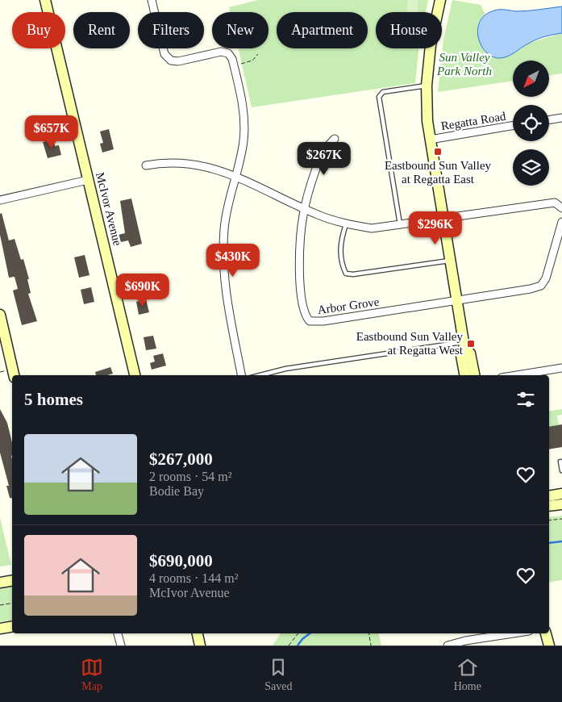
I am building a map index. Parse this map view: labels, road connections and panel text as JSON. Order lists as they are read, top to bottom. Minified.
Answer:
{"streets":{"street":["Regatta Road","McIvor Avenue","Arbor Grove"]},"parks":["Sun Valley Park North"],"places":{"transit":["Eastbound Sun Valley at Regatta East","Eastbound Sun Valley at Regatta West"]},"north":"bottom left","page":{"chip":["Buy","Rent","Filters","New","Apartment","House"],"price":["$657K","$267K","$296K","$430K","$690K"],"heading":"5 homes","list":[{"name":"$267,000","note":"2 rooms · 54 m² · Bodie Bay"},{"name":"$690,000","note":"4 rooms · 144 m² · McIvor Avenue"}],"tabs":["Map","Saved","Home"]}}
